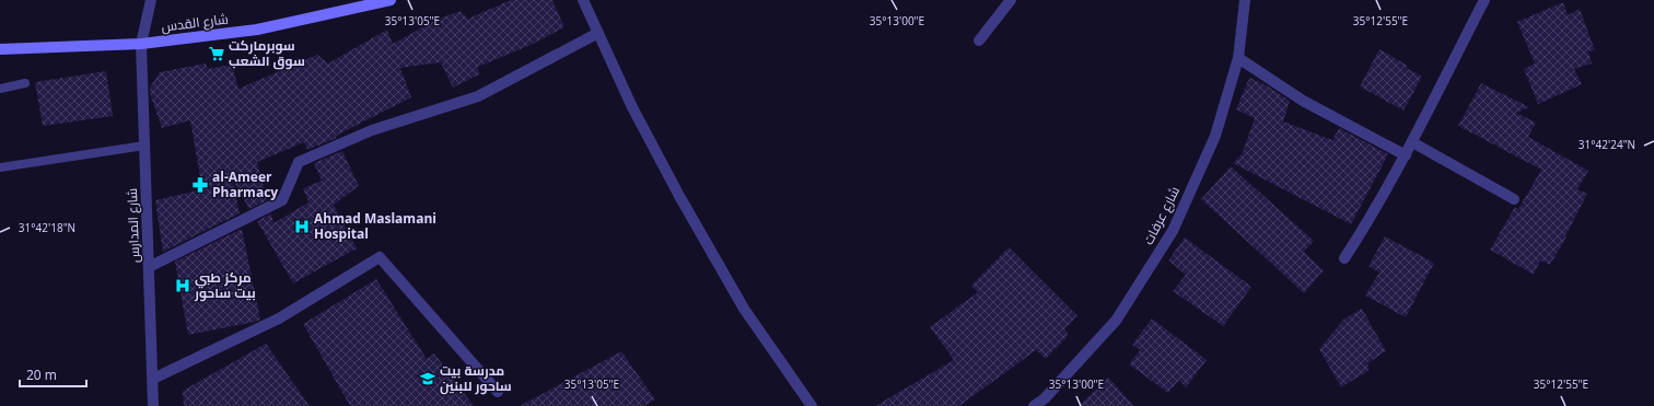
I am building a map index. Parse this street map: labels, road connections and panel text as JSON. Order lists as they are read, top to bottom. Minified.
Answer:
{"streets":{"main road":["شارع القدس"],"street":["شارع عرفات","شارع المدارس"]},"crossings":[["شارع القدس","شارع المدارس"]],"places":{"supermarket":["سوبرماركت سوق الشعب"],"pharmacy":["al-Ameer Pharmacy"],"hospital":["Ahmad Maslamani Hospital","مركز طبي بيت ساحور"],"school or university":["مدرسة بيت ساحور للبنين"]},"scale_bar":"20 m","coordinates":["35°13'05\"E","35°13'00\"E","35°12'55\"E","31°42'24\"N","31°42'18\"N"]}
